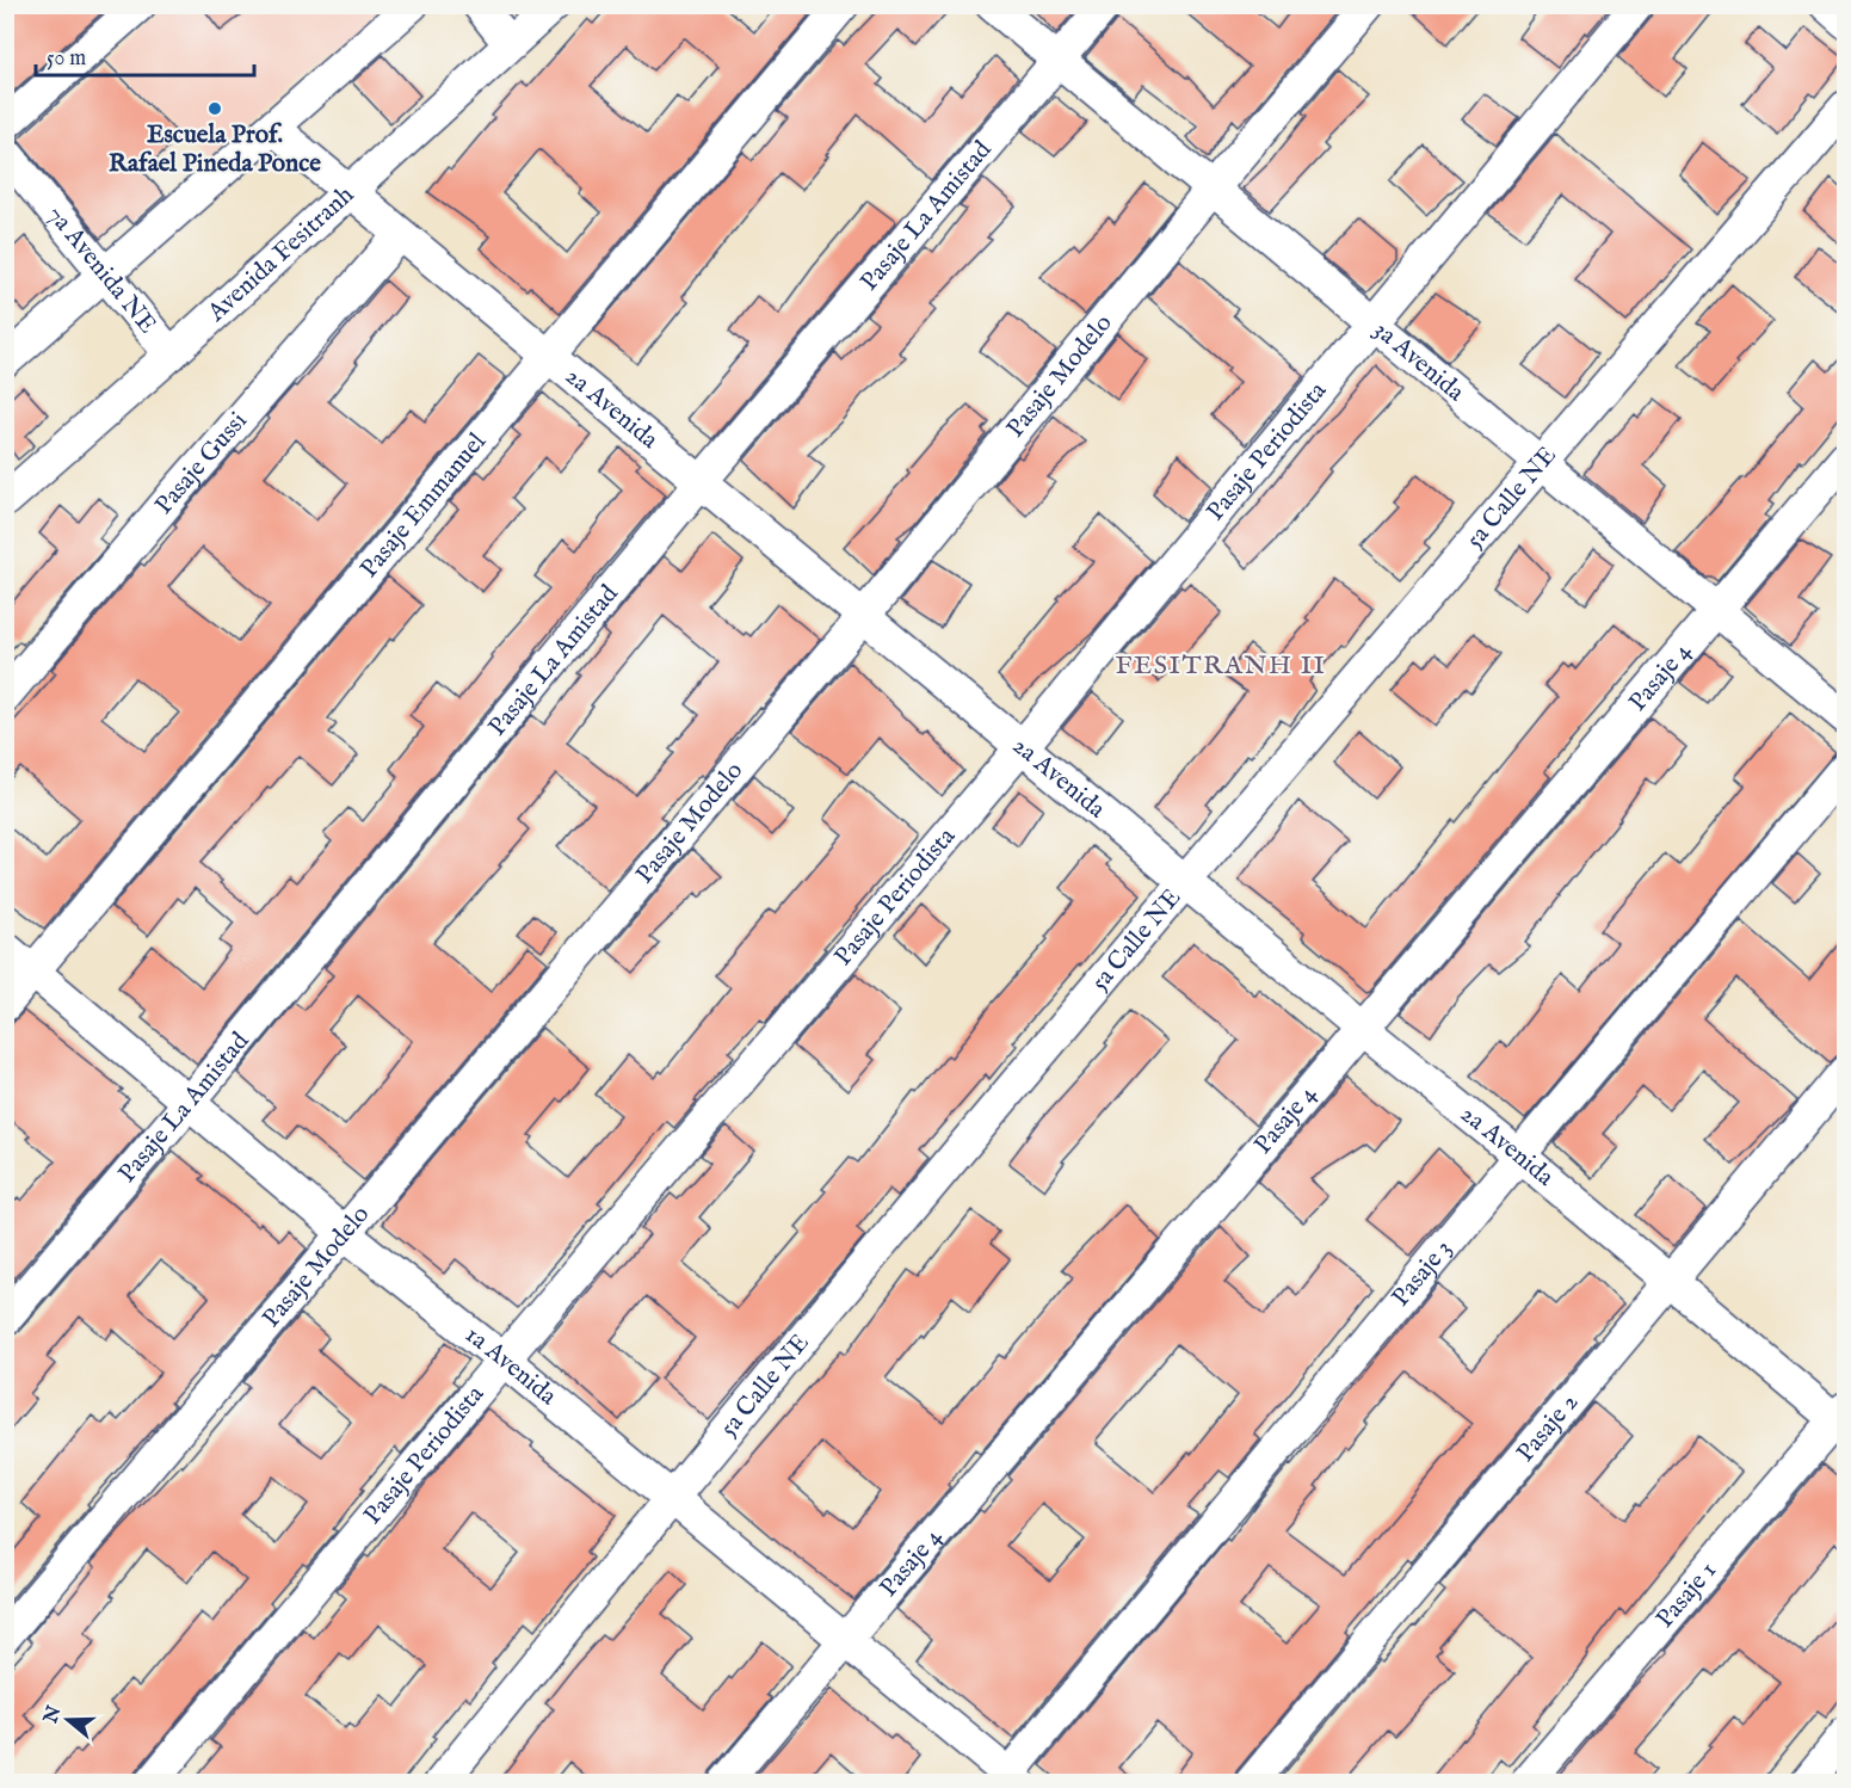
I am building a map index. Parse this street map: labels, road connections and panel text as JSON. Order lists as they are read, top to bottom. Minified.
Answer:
{"streets":{"street":["Pasaje La Amistad","Avenida Fesitranh","7a Avenida NE","3a Avenida","Pasaje Modelo","2a Avenida","Pasaje Periodista","Pasaje Gussi","5a Calle NE","Pasaje Emmanuel","Pasaje 4","Pasaje 3","1a Avenida","Pasaje 2","Pasaje 1"]},"crossings":[["Pasaje La Amistad","3a Avenida"],["Pasaje La Amistad","2a Avenida"],["Pasaje La Amistad","1a Avenida"],["Avenida Fesitranh","7a Avenida NE"],["Avenida Fesitranh","2a Avenida"],["3a Avenida","Pasaje Modelo"],["3a Avenida","Pasaje Periodista"],["3a Avenida","5a Calle NE"],["3a Avenida","Pasaje 4"],["Pasaje Modelo","2a Avenida"],["Pasaje Modelo","1a Avenida"],["2a Avenida","Pasaje Periodista"],["2a Avenida","Pasaje Gussi"],["2a Avenida","5a Calle NE"],["2a Avenida","Pasaje Emmanuel"],["2a Avenida","Pasaje 4"],["2a Avenida","Pasaje 3"],["2a Avenida","Pasaje 2"],["2a Avenida","Pasaje 1"],["Pasaje Periodista","1a Avenida"],["5a Calle NE","1a Avenida"],["Pasaje Emmanuel","1a Avenida"],["Pasaje 4","1a Avenida"],["Pasaje 3","1a Avenida"]],"districts":["FESITRANH II"],"places":["Escuela Prof. Rafael Pineda Ponce"],"scale_bar":"50 m","north":"left"}
